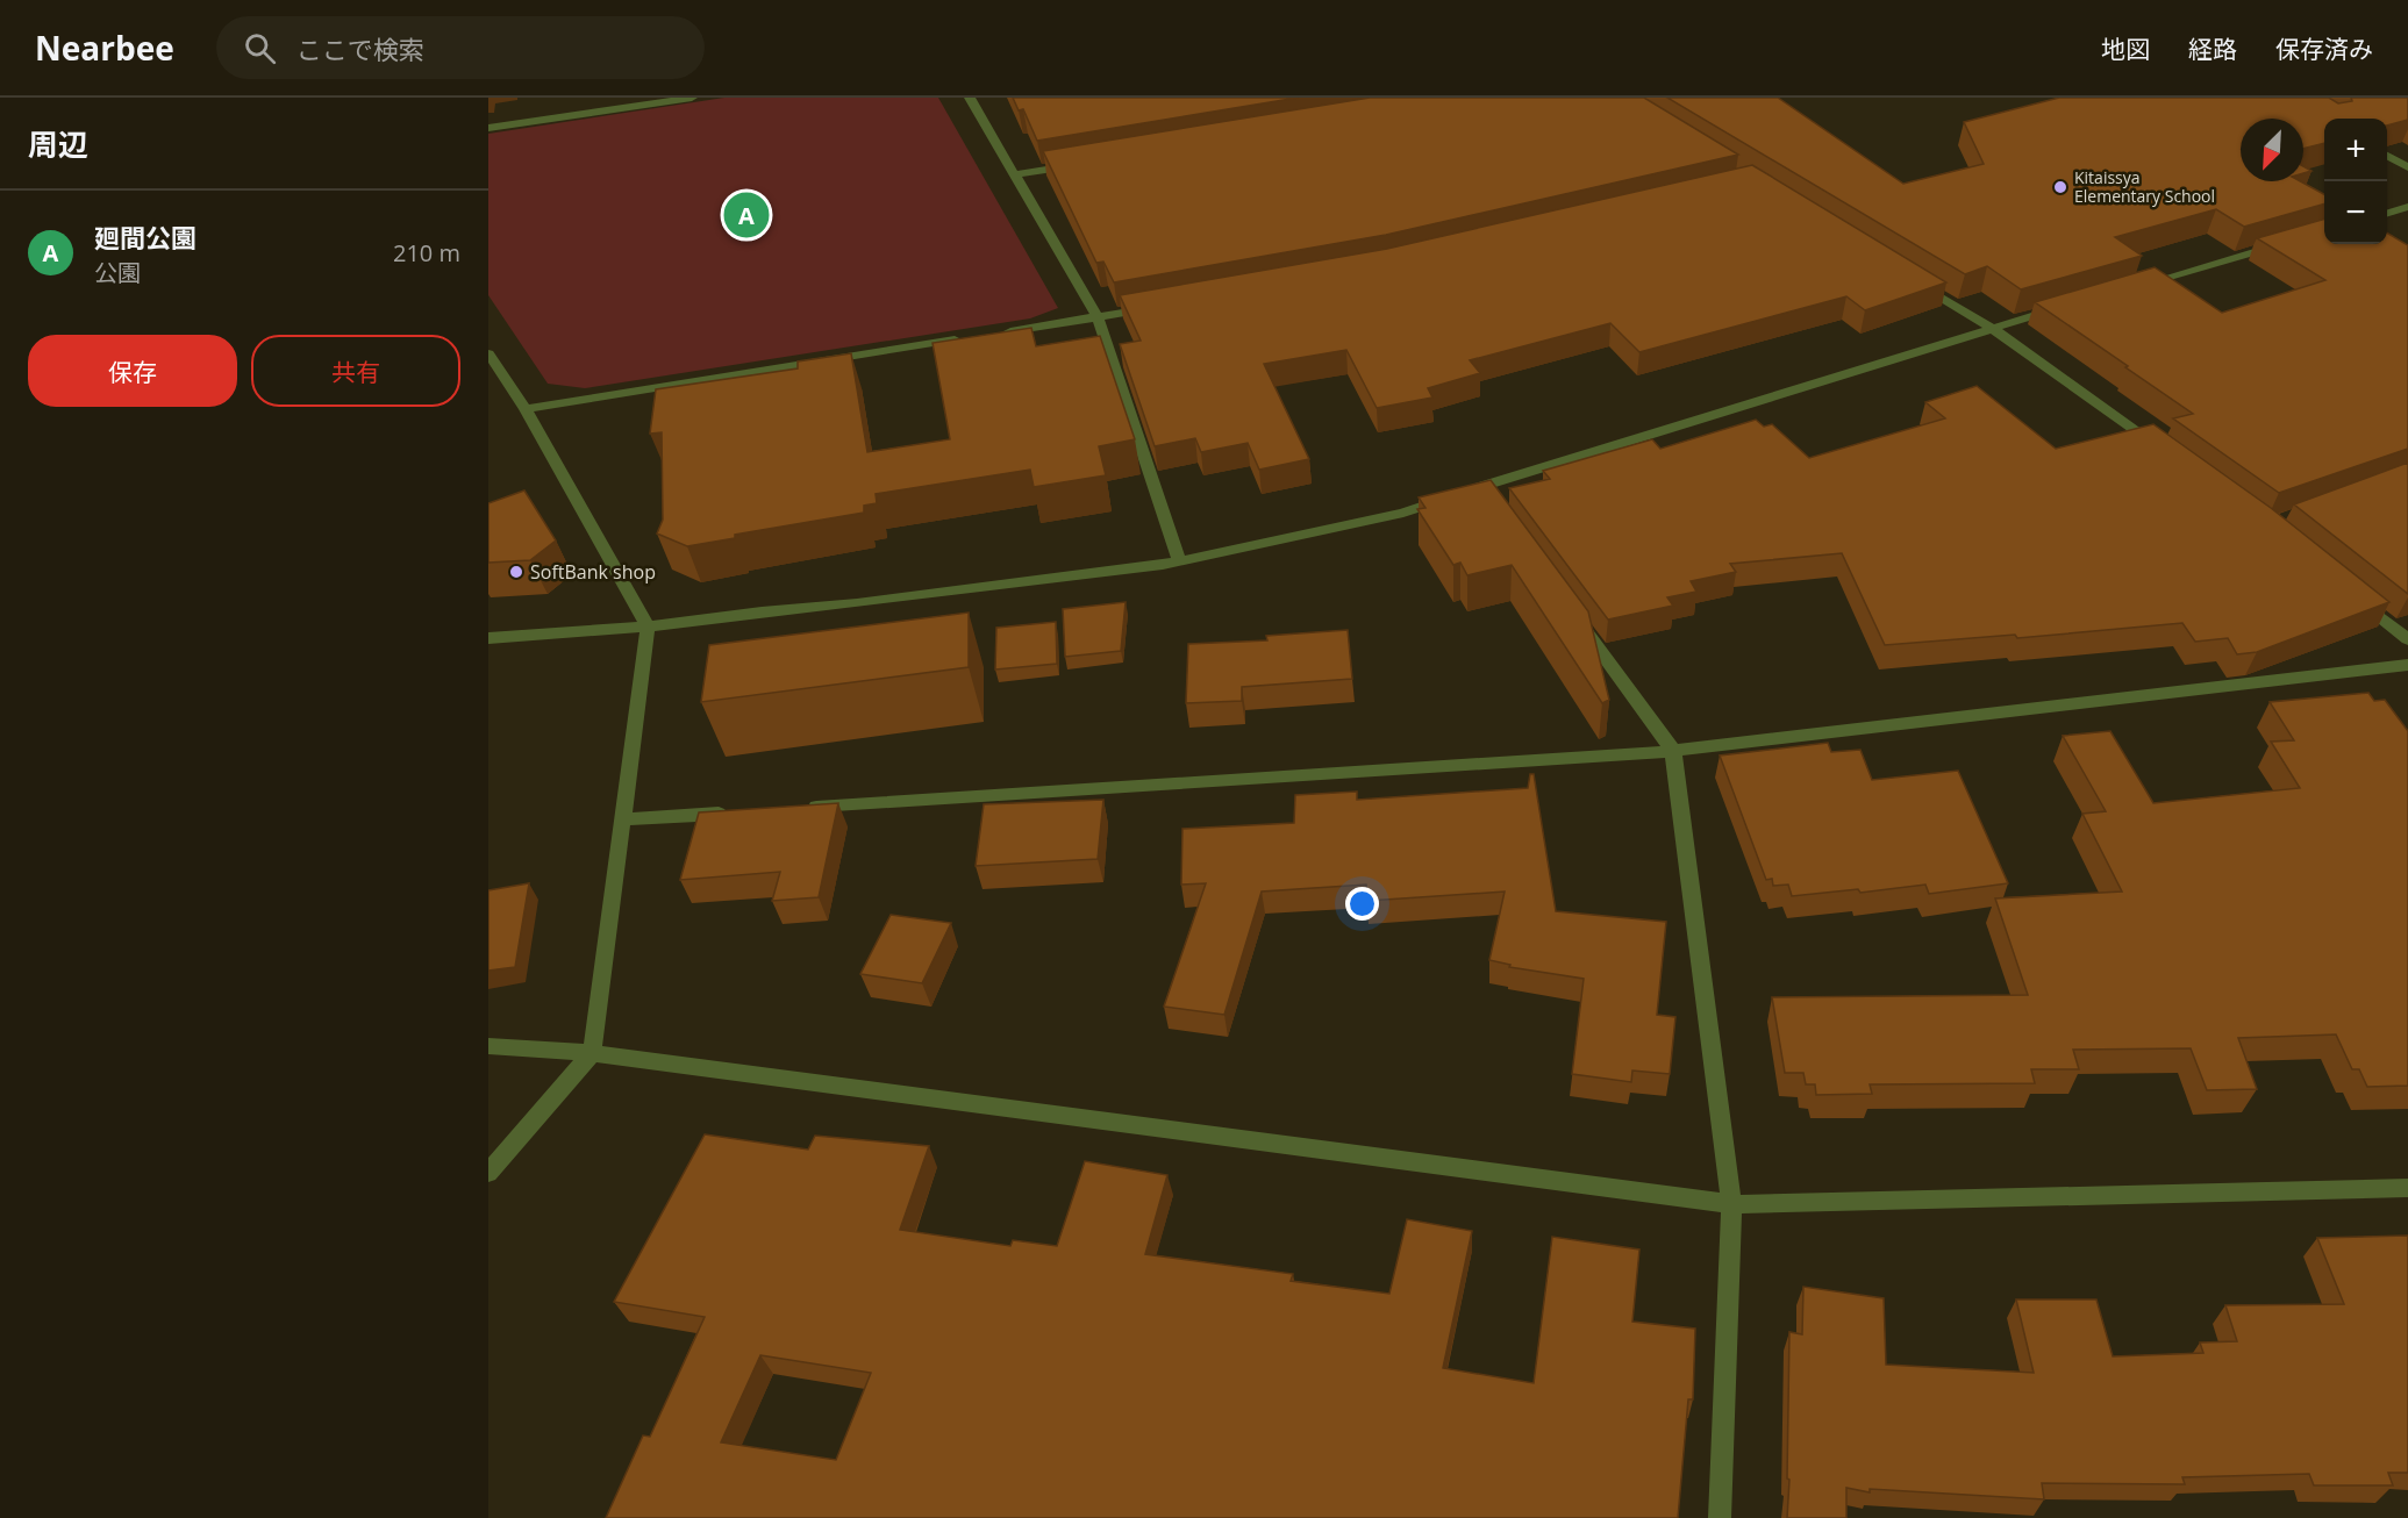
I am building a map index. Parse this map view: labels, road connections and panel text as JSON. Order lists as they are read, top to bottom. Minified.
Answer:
{"places":["Kitaissya Elementary School","SoftBank shop"],"north":"bottom left","page":{"header":"Nearbee","search":"ここで検索","nav":["地図","経路","保存済み"],"heading":"周辺","map_buttons":["+","−"],"list":[{"mark":"A","name":"廻間公園","note":"公園","value":"210 m"}],"pins":"A","buttons":["保存","共有"]}}
